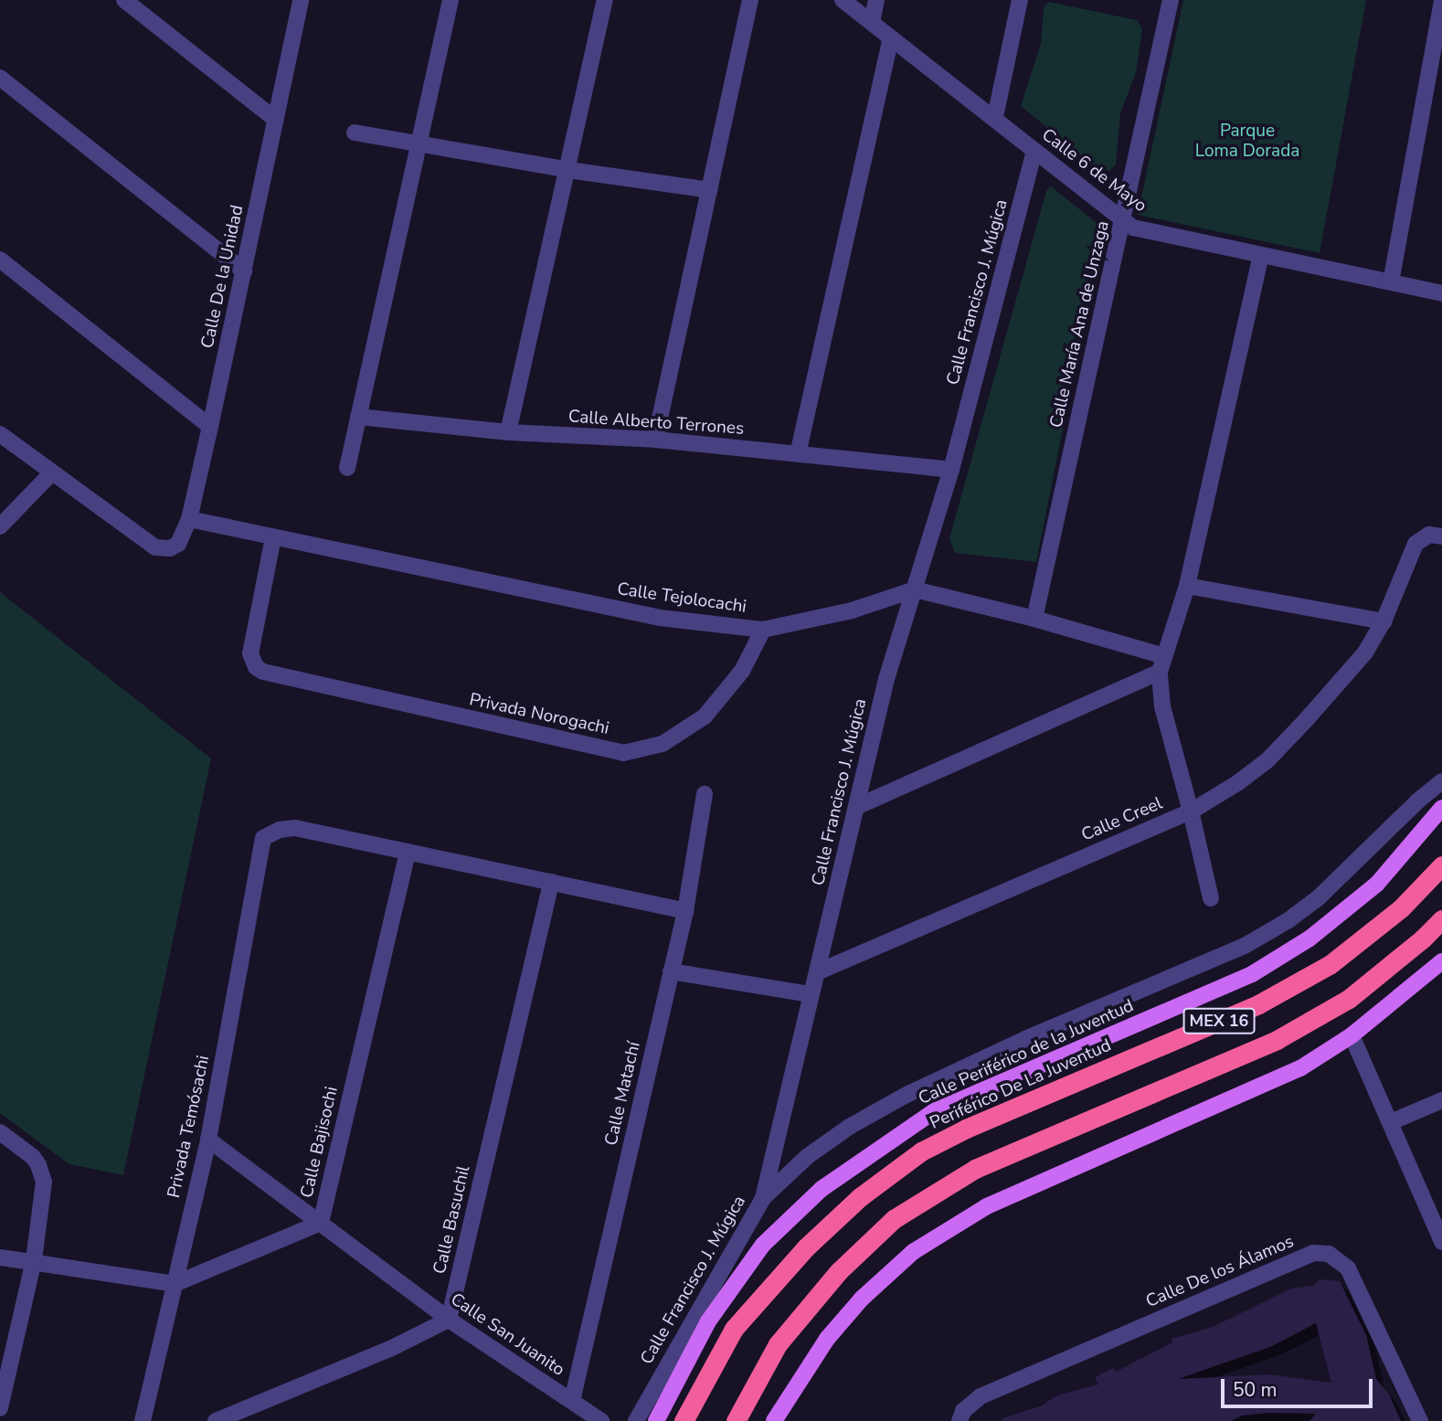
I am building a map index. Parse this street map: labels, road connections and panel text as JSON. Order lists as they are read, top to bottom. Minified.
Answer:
{"streets":{"highway":["MEX 16","Periférico De La Juventud"],"main road":["Calle Periférico de la Juventud"],"street":["Calle 6 de Mayo","Calle De la Unidad","Calle Francisco J. Múgica","Calle María Ana de Unzaga","Calle Alberto Terrones","Calle Tejolocachi","Privada Norogachi","Calle Creel","Calle Matachí","Privada Temósachi","Calle Bajisochi","Calle Basuchil","Calle De los Álamos","Calle San Juanito"]},"crossings":[["Calle 6 de Mayo","Calle Francisco J. Múgica"],["Calle 6 de Mayo","Calle María Ana de Unzaga"],["Calle De la Unidad","Calle Tejolocachi"],["Calle Francisco J. Múgica","Calle Alberto Terrones"],["Calle Francisco J. Múgica","Calle Tejolocachi"],["Calle Francisco J. Múgica","Calle Creel"],["Calle Tejolocachi","Privada Norogachi"],["Calle Matachí","Calle San Juanito"],["Privada Temósachi","Calle Bajisochi"],["Privada Temósachi","Calle San Juanito"],["Calle Bajisochi","Calle San Juanito"],["Calle Basuchil","Calle San Juanito"]],"parks":["Parque Loma Dorada"],"scale_bar":"50 m"}
